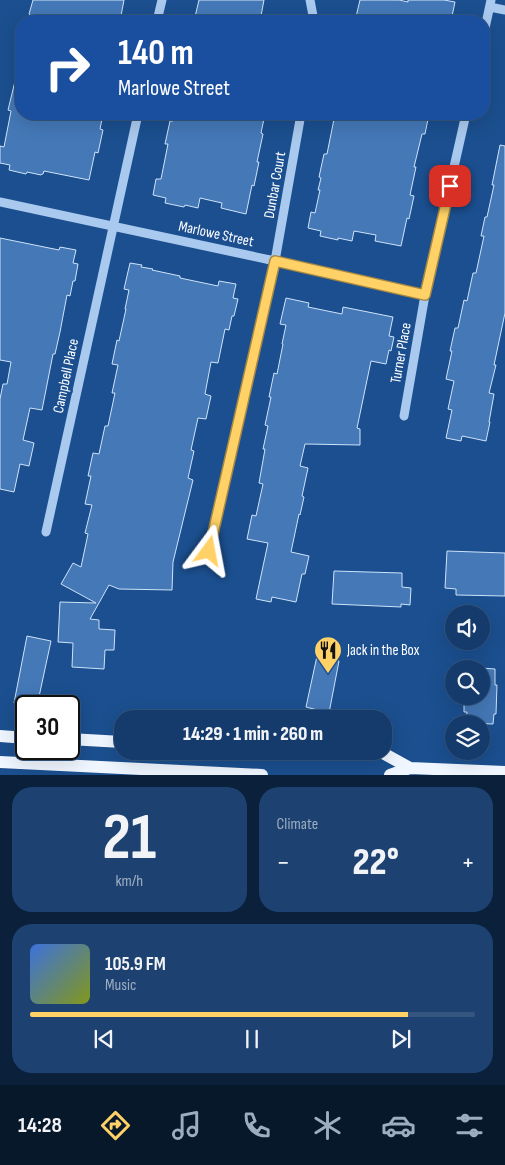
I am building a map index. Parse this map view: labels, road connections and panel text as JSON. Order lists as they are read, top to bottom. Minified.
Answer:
{"streets":{"street":["Dunbar Court","Marlowe Street","Turner Place","Campbell Place"]},"crossings":[["Dunbar Court","Marlowe Street"],["Marlowe Street","Turner Place"],["Marlowe Street","Campbell Place"]],"places":{"restaurant":["Jack in the Box"]},"page":{"turn":["140 m","Marlowe Street"],"limit":"30","trip":"14:29 · 1 min · 260 m","tile":[["21","km/h"],"Climate"],"heat":["−","22°","+"],"song":["105.9 FM","Music"],"tabs":"14:28"}}
